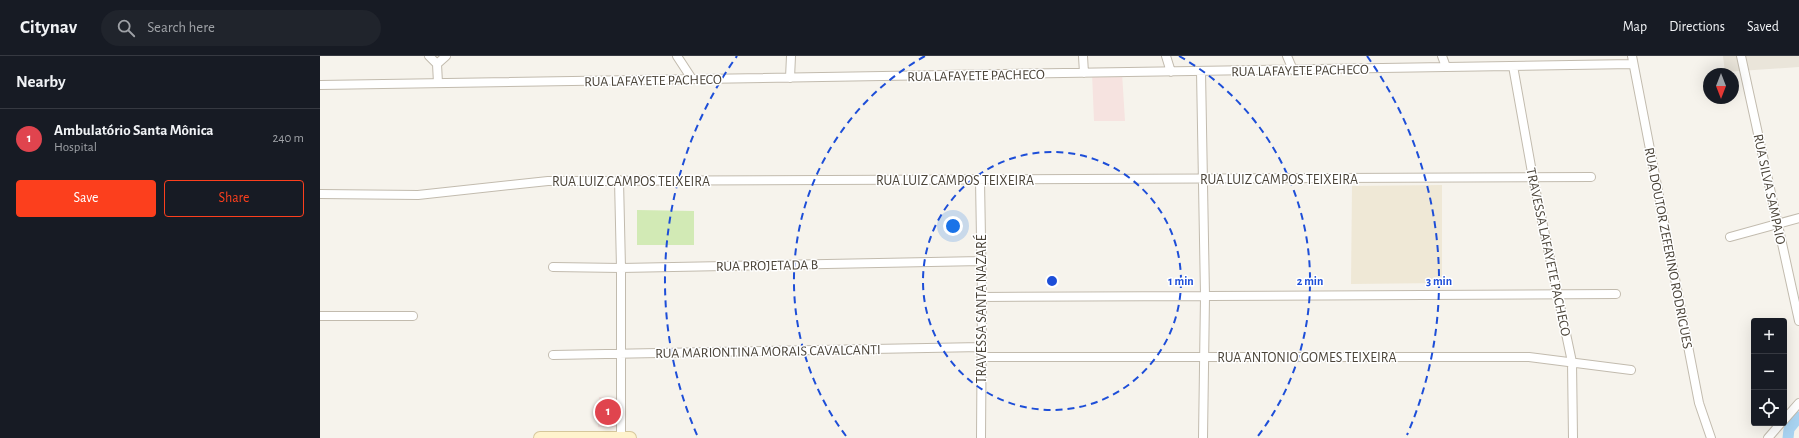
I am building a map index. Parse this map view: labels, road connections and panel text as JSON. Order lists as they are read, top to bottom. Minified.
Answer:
{"streets":{"street":["RUA LAFAYETE PACHECO","RUA LUIZ CAMPOS TEIXEIRA","RUA SILVA SAMPAIO","RUA DOUTOR ZEFERINO RODRIGUES","TRAVESSA LAFAYETE PACHECO","RUA PROJETADA B","TRAVESSA SANTA NAZARÉ","RUA MARIONTINA MORAIS CAVALCANTI","RUA ANTONIO GOMES TEIXEIRA"]},"crossings":[["RUA LAFAYETE PACHECO","RUA DOUTOR ZEFERINO RODRIGUES"],["RUA LAFAYETE PACHECO","TRAVESSA LAFAYETE PACHECO"],["RUA LUIZ CAMPOS TEIXEIRA","TRAVESSA LAFAYETE PACHECO"],["RUA LUIZ CAMPOS TEIXEIRA","TRAVESSA SANTA NAZARÉ"],["TRAVESSA LAFAYETE PACHECO","RUA ANTONIO GOMES TEIXEIRA"],["RUA PROJETADA B","TRAVESSA SANTA NAZARÉ"],["TRAVESSA SANTA NAZARÉ","RUA MARIONTINA MORAIS CAVALCANTI"],["TRAVESSA SANTA NAZARÉ","RUA ANTONIO GOMES TEIXEIRA"]],"north":"bottom","page":{"header":"Citynav","search":"Search here","nav":["Map","Directions","Saved"],"heading":"Nearby","list":[{"mark":"1","name":"Ambulatório Santa Mônica","note":"Hospital","value":"240 m"}],"buttons":["Save","Share"],"map_buttons":["+","−"],"pins":"1"},"rings":["1 min","2 min","3 min"]}
